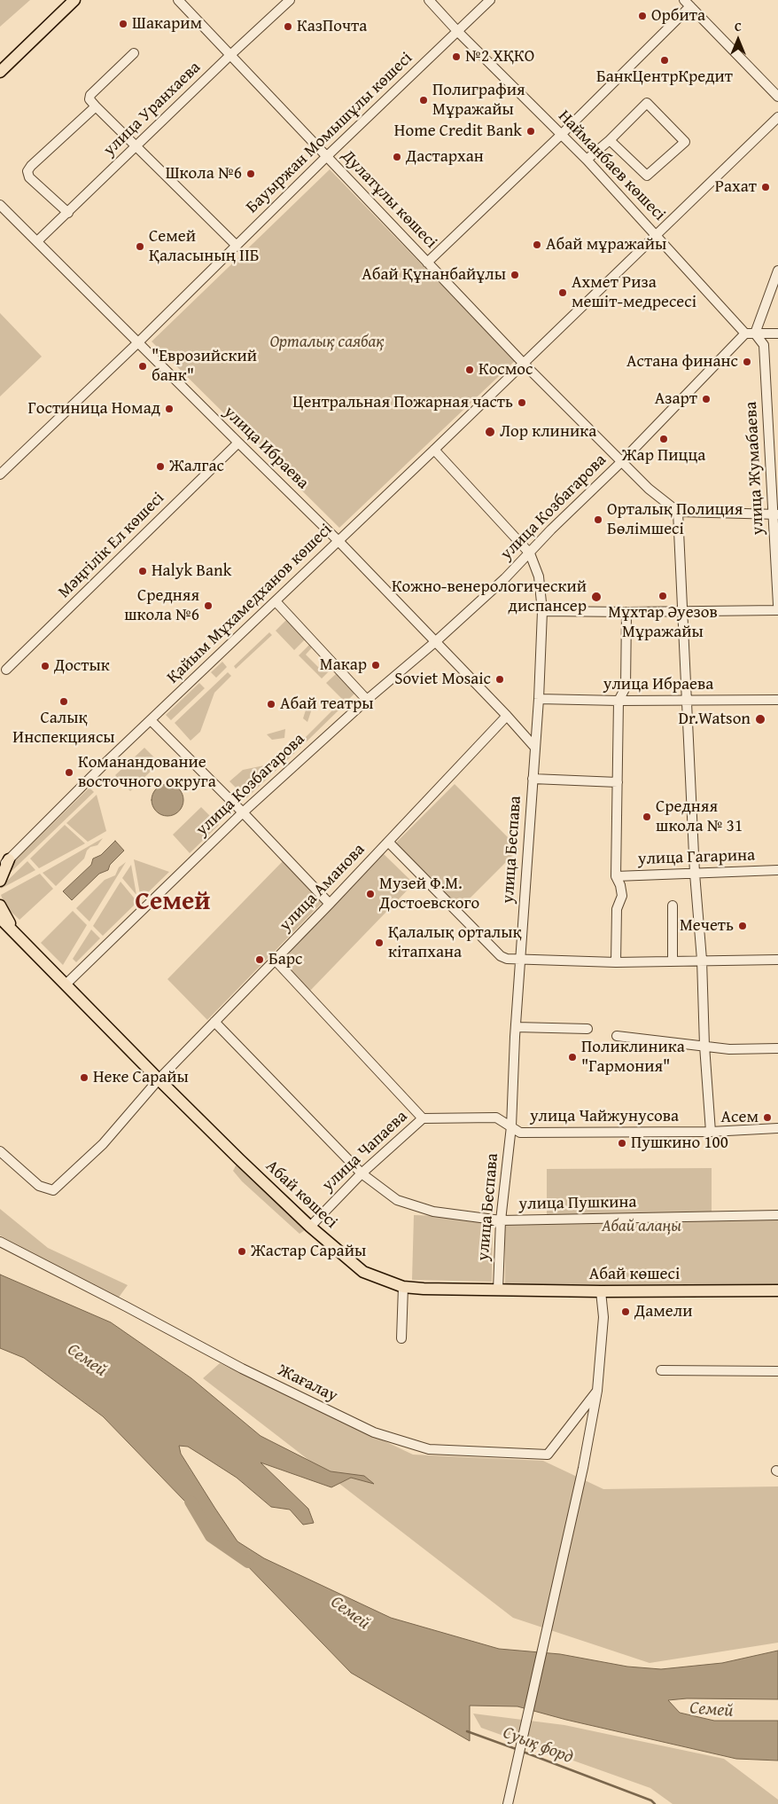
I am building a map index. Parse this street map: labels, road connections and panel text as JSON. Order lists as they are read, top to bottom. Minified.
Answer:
{"streets":{"main road":["Абай көшесі"],"street":["улица Уранхаева","Бауыржан Момышұлы көшесі","Найманбаев көшесі","Дулатұлы көшесі","улица Ибраева","улица Жумабаева","улица Козбагарова","Мәңгілік Ел көшесі","Қайым Мұхамедханов көшесі","улица Беспава","улица Гагарина","улица Аманова","улица Чайжунусова","улица Чапаева","улица Пушкина","Жағалау"]},"crossings":[["улица Уранхаева","Дулатұлы көшесі"],["улица Уранхаева","улица Ибраева"],["Бауыржан Момышұлы көшесі","Найманбаев көшесі"],["Бауыржан Момышұлы көшесі","Дулатұлы көшесі"],["Бауыржан Момышұлы көшесі","улица Ибраева"],["Найманбаев көшесі","улица Жумабаева"],["Найманбаев көшесі","улица Козбагарова"],["Найманбаев көшесі","Қайым Мұхамедханов көшесі"],["Дулатұлы көшесі","улица Козбагарова"],["Дулатұлы көшесі","Қайым Мұхамедханов көшесі"],["улица Ибраева","улица Козбагарова"],["улица Ибраева","Мәңгілік Ел көшесі"],["улица Ибраева","Қайым Мұхамедханов көшесі"],["улица Ибраева","улица Беспава"],["улица Ибраева","улица Аманова"],["улица Жумабаева","улица Козбагарова"],["улица Козбагарова","улица Беспава"],["улица Козбагарова","Абай көшесі"],["Қайым Мұхамедханов көшесі","улица Беспава"],["улица Беспава","улица Чайжунусова"],["улица Беспава","Абай көшесі"],["улица Беспава","улица Пушкина"],["улица Аманова","Абай көшесі"],["улица Аманова","улица Пушкина"],["улица Чайжунусова","улица Чапаева"],["улица Чапаева","Абай көшесі"],["улица Чапаева","улица Пушкина"]],"districts":["Семей"],"water":["Семей","Суық форд"],"parks":["Орталық саябақ","Абай алаңы"],"places":["Орбита","Шакарим","КазПочта","№2 ХҚКО","БанкЦентрКредит","Полиграфия Мұражайы","Home Credit Bank","Дастархан","Школа №6","Рахат","Абай мұражайы","Семей Қаласының ІІБ","Абай Құнанбайұлы","Ахмет Риза мешіт-медресесі","Астана финанс","\"Еврозийский банк\"","Космос","Азарт","Центральная Пожарная часть","Гостиница Номад","Лор клиника","Жар Пицца","Жалгас","Орталық Полиция Бөлімшесі","Halyk Bank","Мұхтар Әуезов Мұражайы","Кожно-венерологический диспансер","Средняя школа №6","Макар","Достык","Soviet Mosaic","Салық Инспекциясы","Абай театры","Dr.Watson","Команандование восточного округа","Средняя школа № 31","Музей Ф.М. Достоевского","Мечеть","Қалалық орталық кітапхана","Барс","Поликлиника \"Гармония\"","Неке Сарайы","Асем","Пушкино 100","Жастар Сарайы","Дамели"],"north":"top"}
